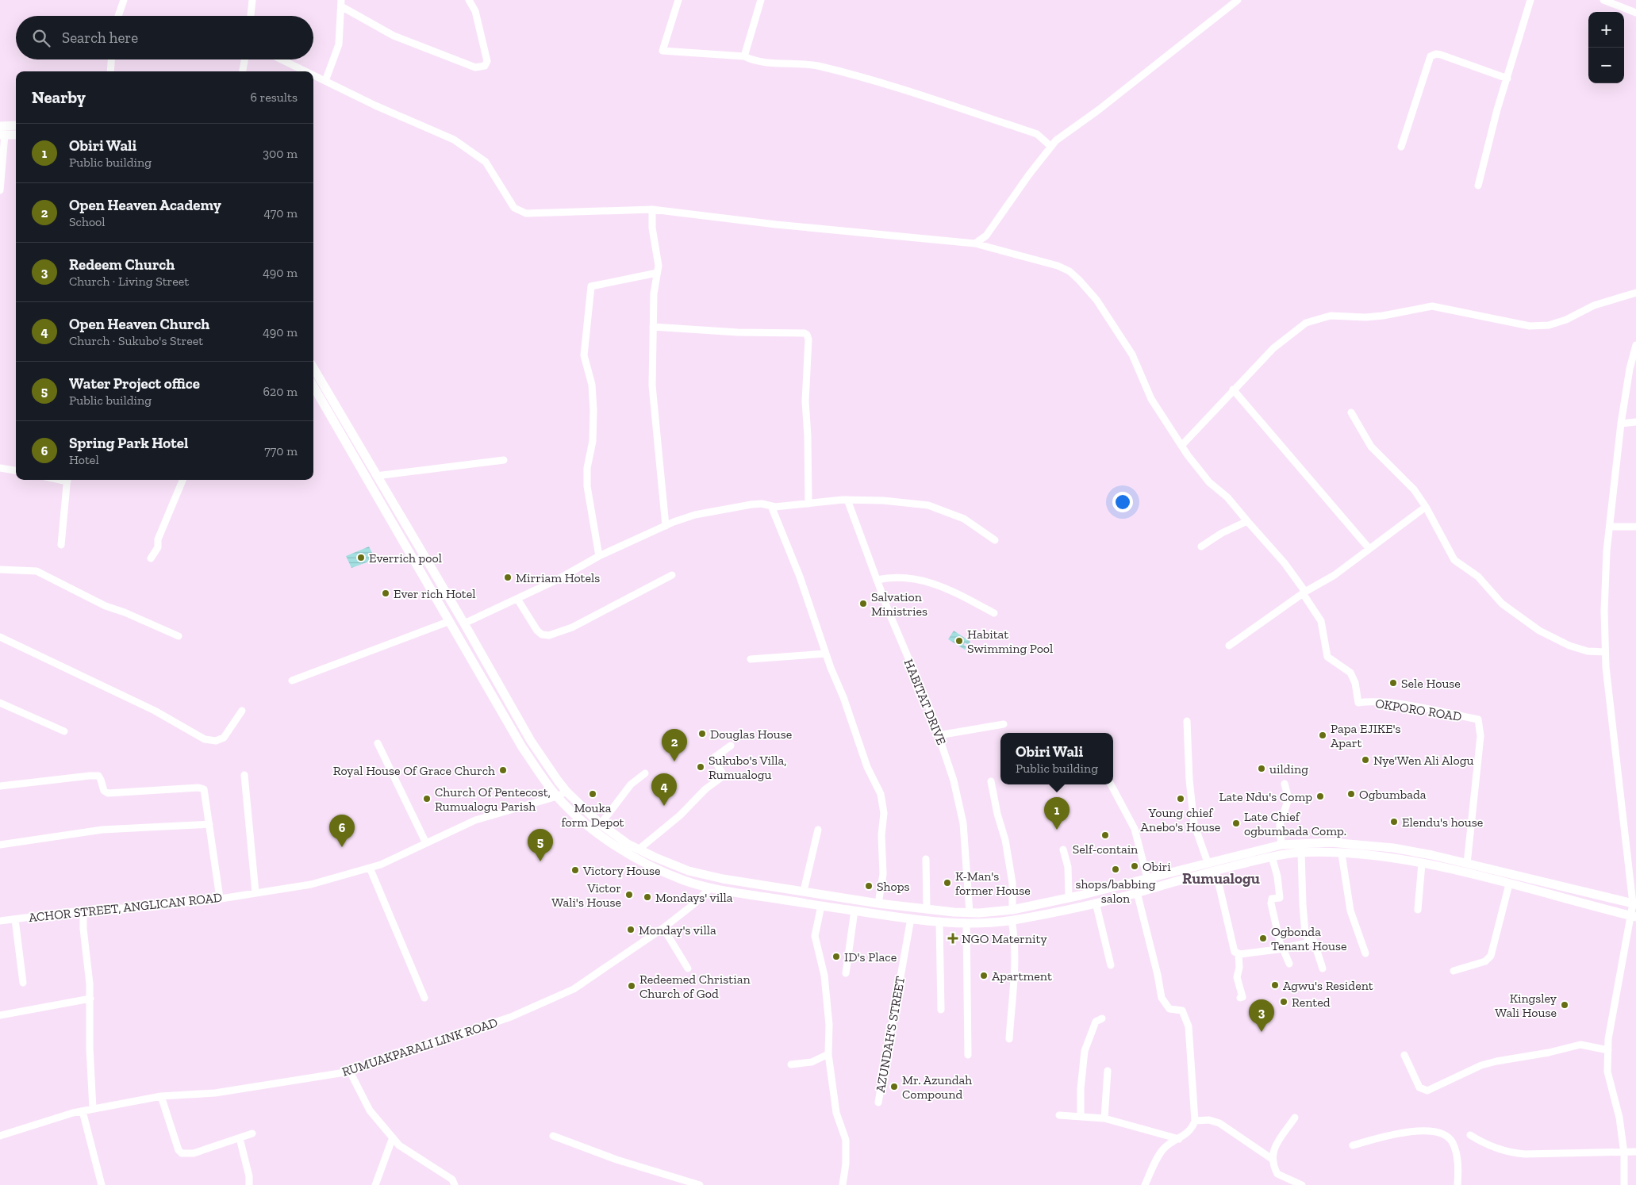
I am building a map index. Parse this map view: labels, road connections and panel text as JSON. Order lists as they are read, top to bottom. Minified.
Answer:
{"streets":{"street":["HABITAT DRIVE","OKPORO ROAD","ACHOR STREET, ANGLICAN ROAD","AZUNDAH'S STREET","RUMUAKPARALI LINK ROAD"]},"districts":["Rumualogu"],"places":{"other":["Everrich pool","Mirriam Hotels","Ever rich Hotel","Salvation Ministries","Habitat Swimming Pool","Sele House","Douglas House","Papa EJIKE's Apart","Nye'Wen Ali Alogu","Sukubo's Villa, Rumualogu","uilding","Royal House Of Grace Church","Mouka form Depot","Ogbumbada","Late Ndu's Comp","Church Of Pentecost, Rumualogu Parish","Young chief Anebo's House","Elendu's house","Late Chief ogbumbada Comp.","Self-contain","Obiri","shops/babbing salon","Victory House","K-Man's former House","Shops","Victor Wali's House","Mondays' villa","Monday's villa","Ogbonda Tenant House","ID's Place","Apartment","Agwu's Resident","Redeemed Christian Church of God","Rented","Kingsley Wali House","Mr. Azundah Compound"],"health":["NGO Maternity"]},"page":{"map_buttons":["+","−"],"search":"Search here","heading":["Nearby","6 results"],"list":[{"mark":"1","name":"Obiri Wali","note":"Public building","value":"300 m"},{"mark":"2","name":"Open Heaven Academy","note":"School","value":"470 m"},{"mark":"3","name":"Redeem Church","note":"Church · Living Street","value":"490 m"},{"mark":"4","name":"Open Heaven Church","note":"Church · Sukubo's Street","value":"490 m"},{"mark":"5","name":"Water Project office","note":"Public building","value":"620 m"},{"mark":"6","name":"Spring Park Hotel","note":"Hotel","value":"770 m"}],"pins":["2","4","1","6","5","3"],"popup":["Obiri Wali","Public building"]}}
